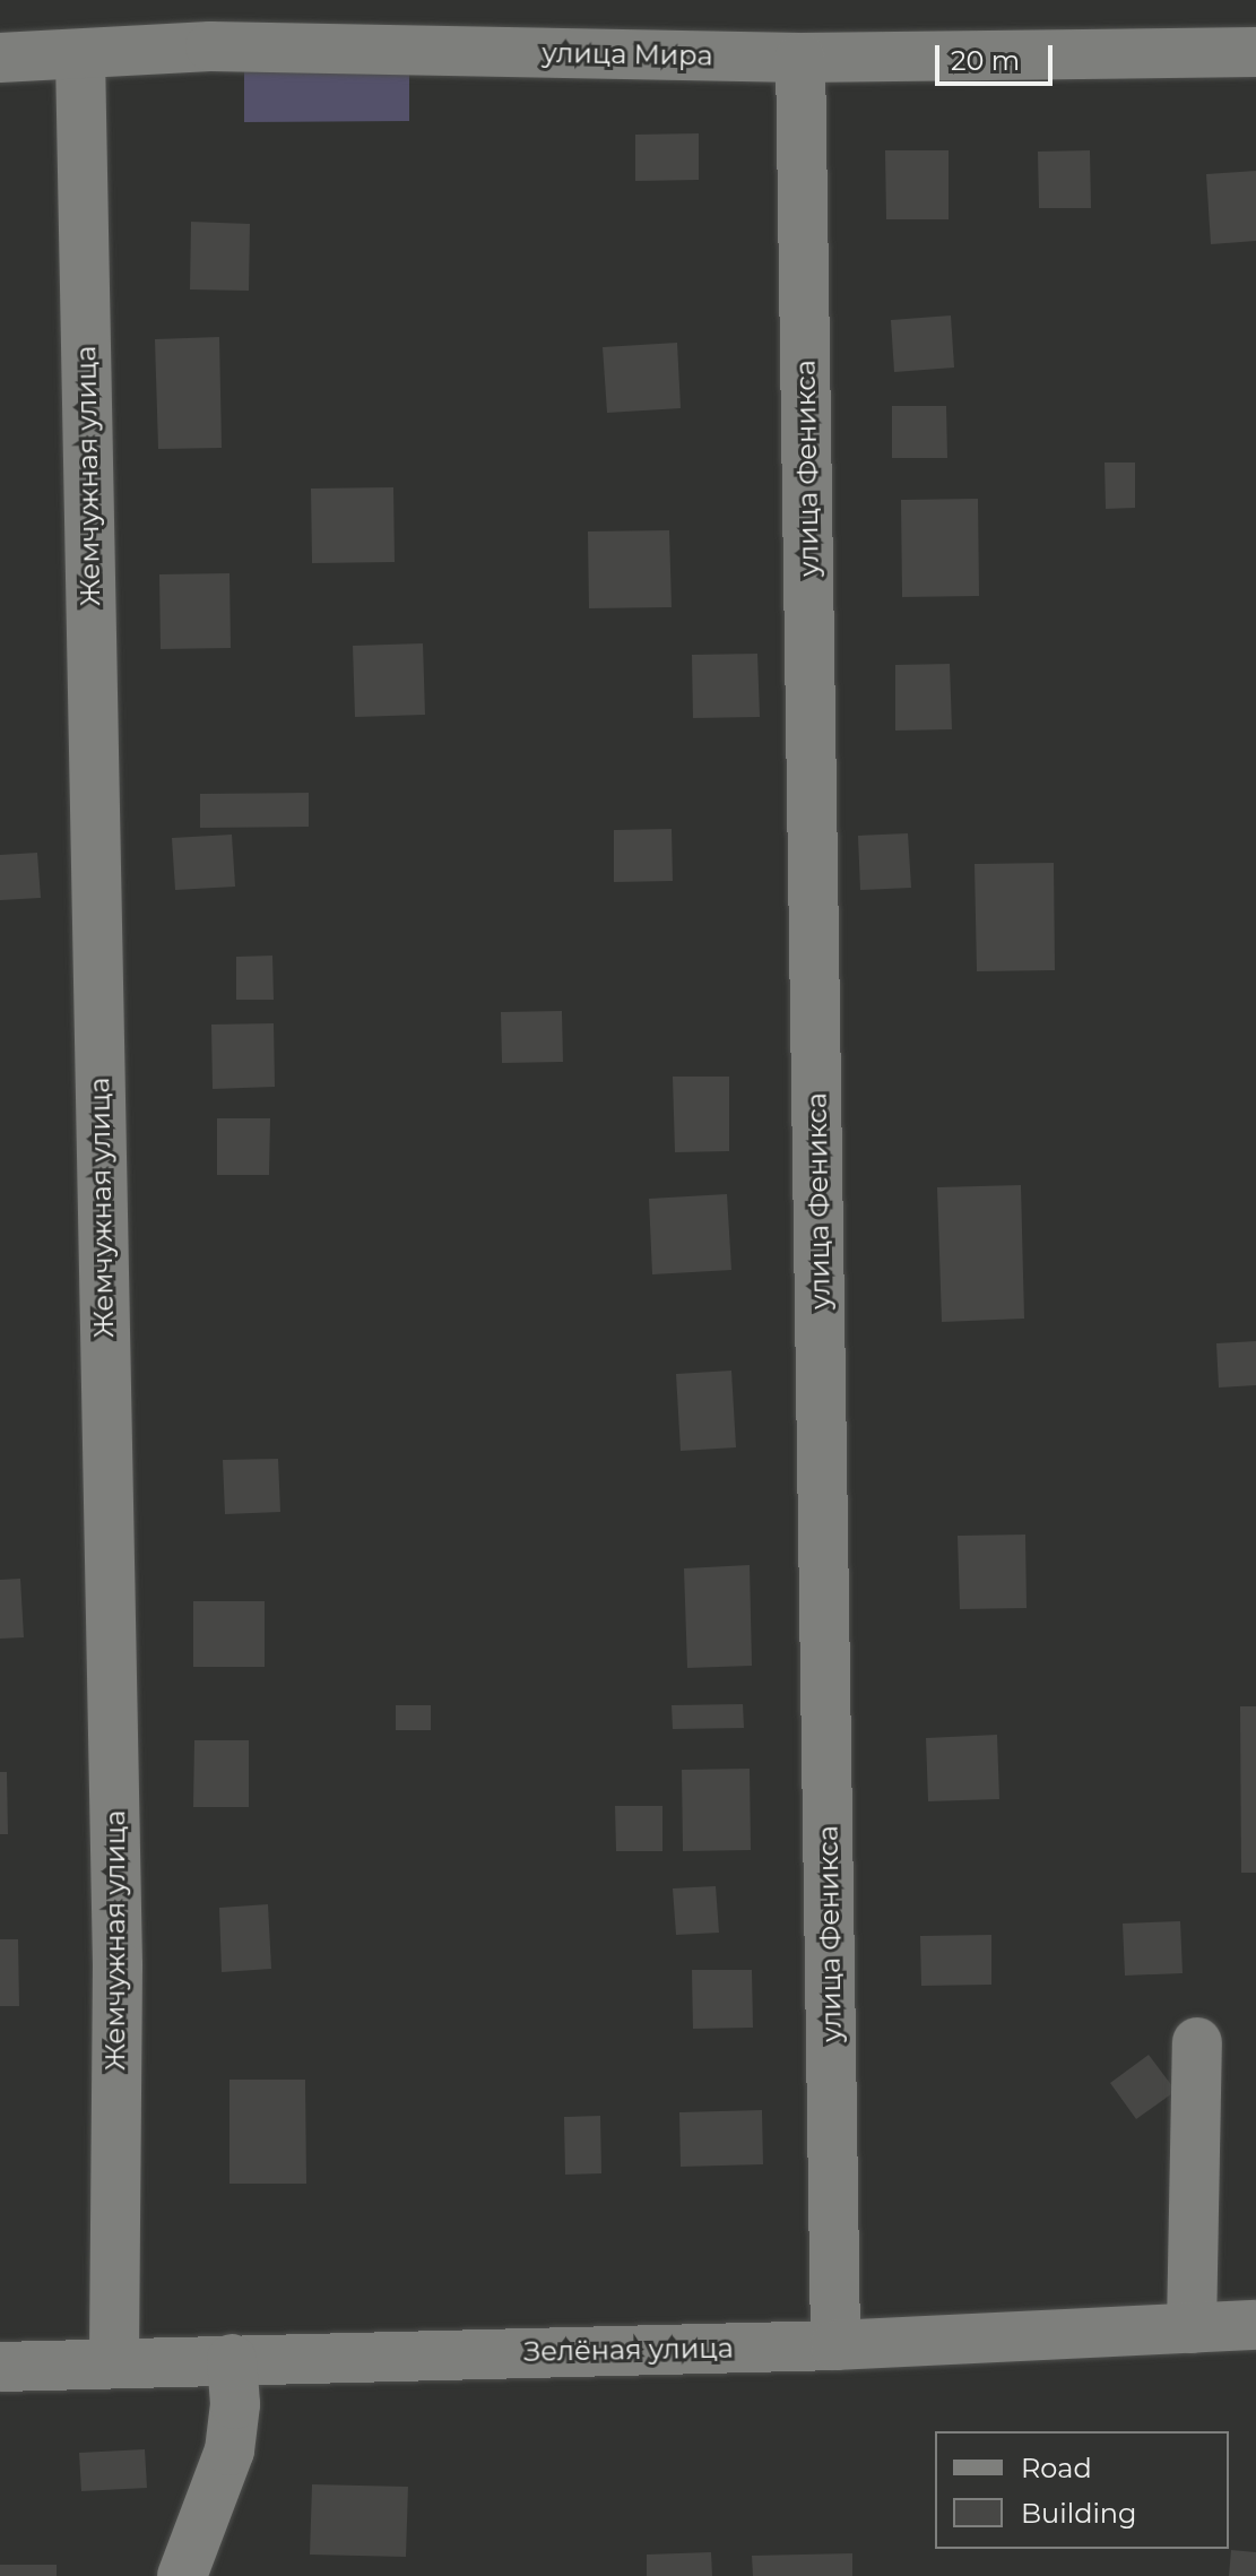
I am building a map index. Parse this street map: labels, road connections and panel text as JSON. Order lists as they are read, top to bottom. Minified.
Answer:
{"streets":{"street":["улица Мира","улица Феникса","Жемчужная улица","Зелёная улица"]},"crossings":[["улица Мира","улица Феникса"],["улица Мира","Жемчужная улица"],["улица Феникса","Зелёная улица"],["Жемчужная улица","Зелёная улица"]],"legend":["Road","Building"],"scale_bar":"20 m"}
